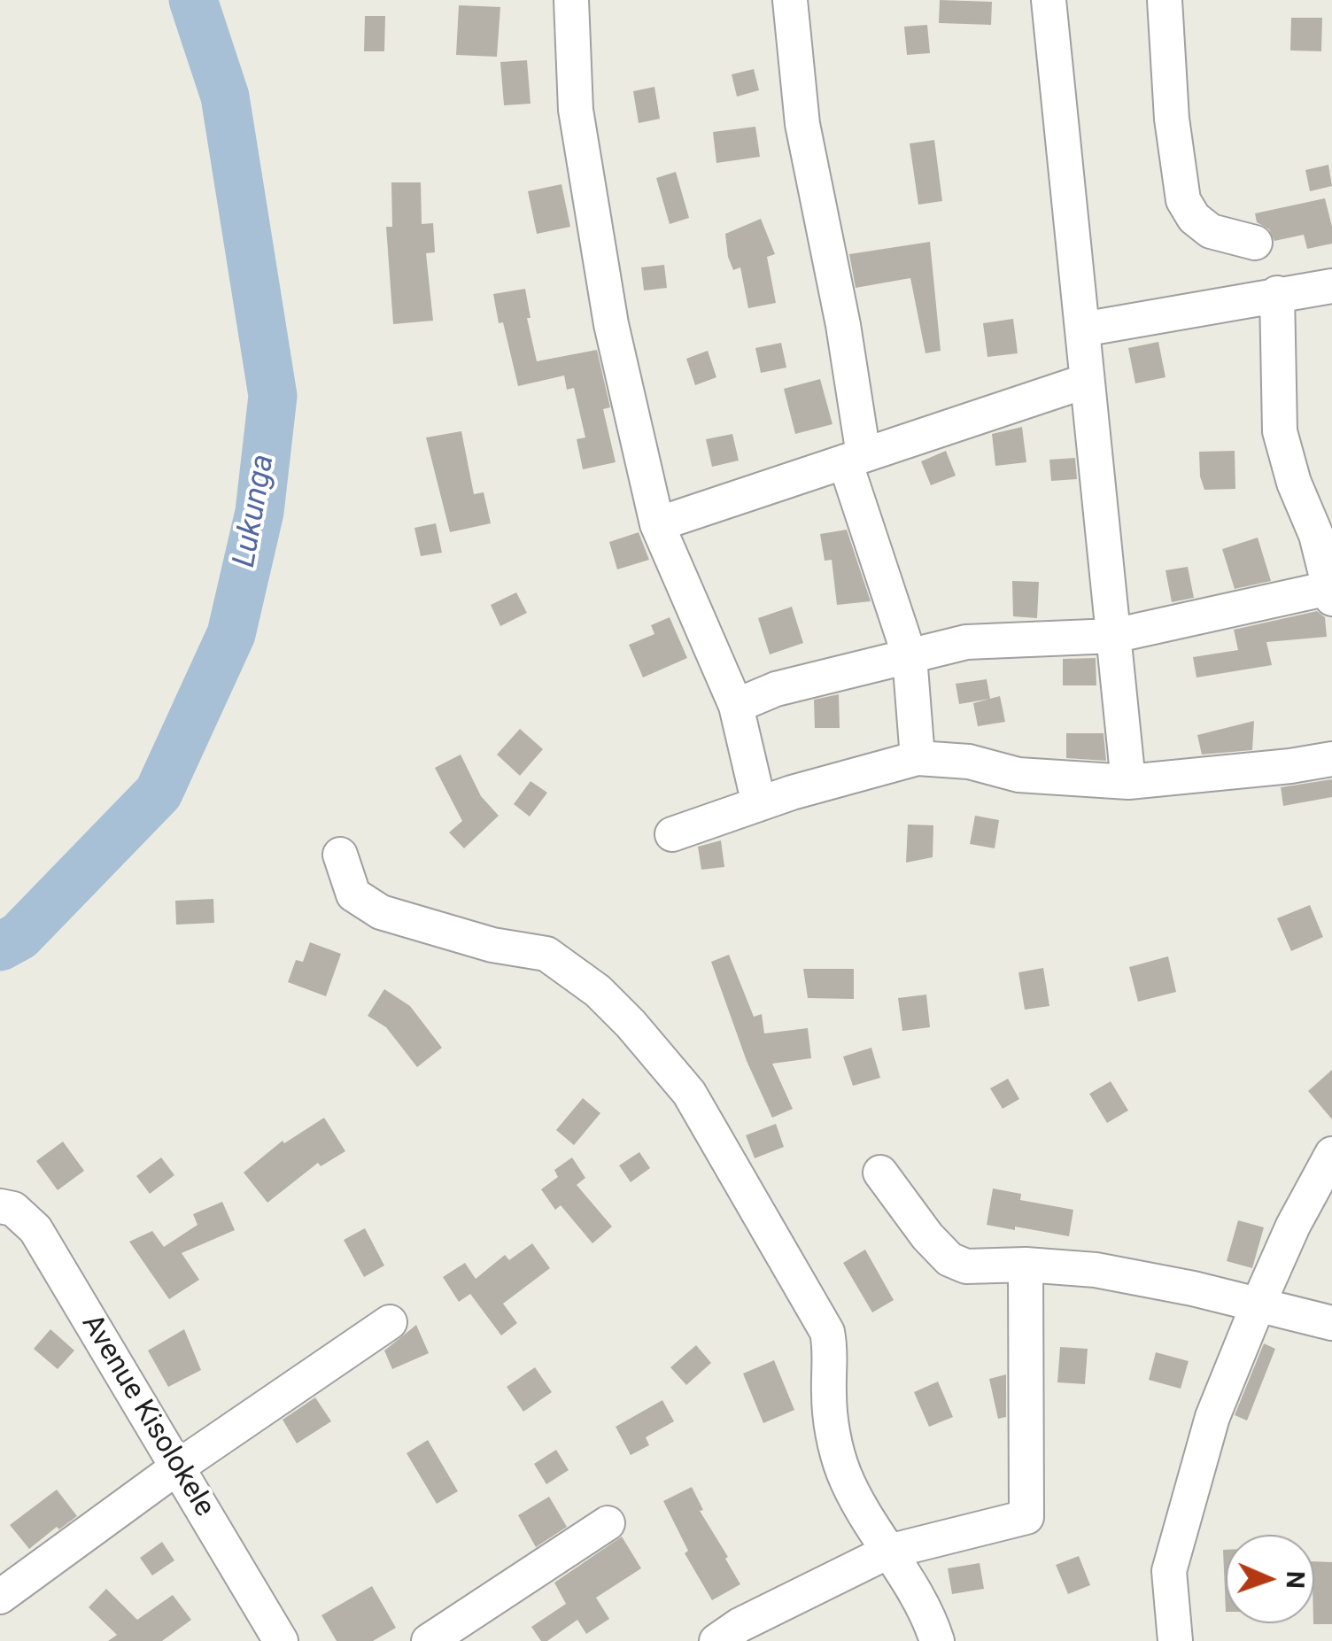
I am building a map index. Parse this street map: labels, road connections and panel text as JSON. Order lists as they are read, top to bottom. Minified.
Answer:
{"streets":{"street":["Avenue Kisolokele"]},"water":["Lukunga"],"north":"right"}
